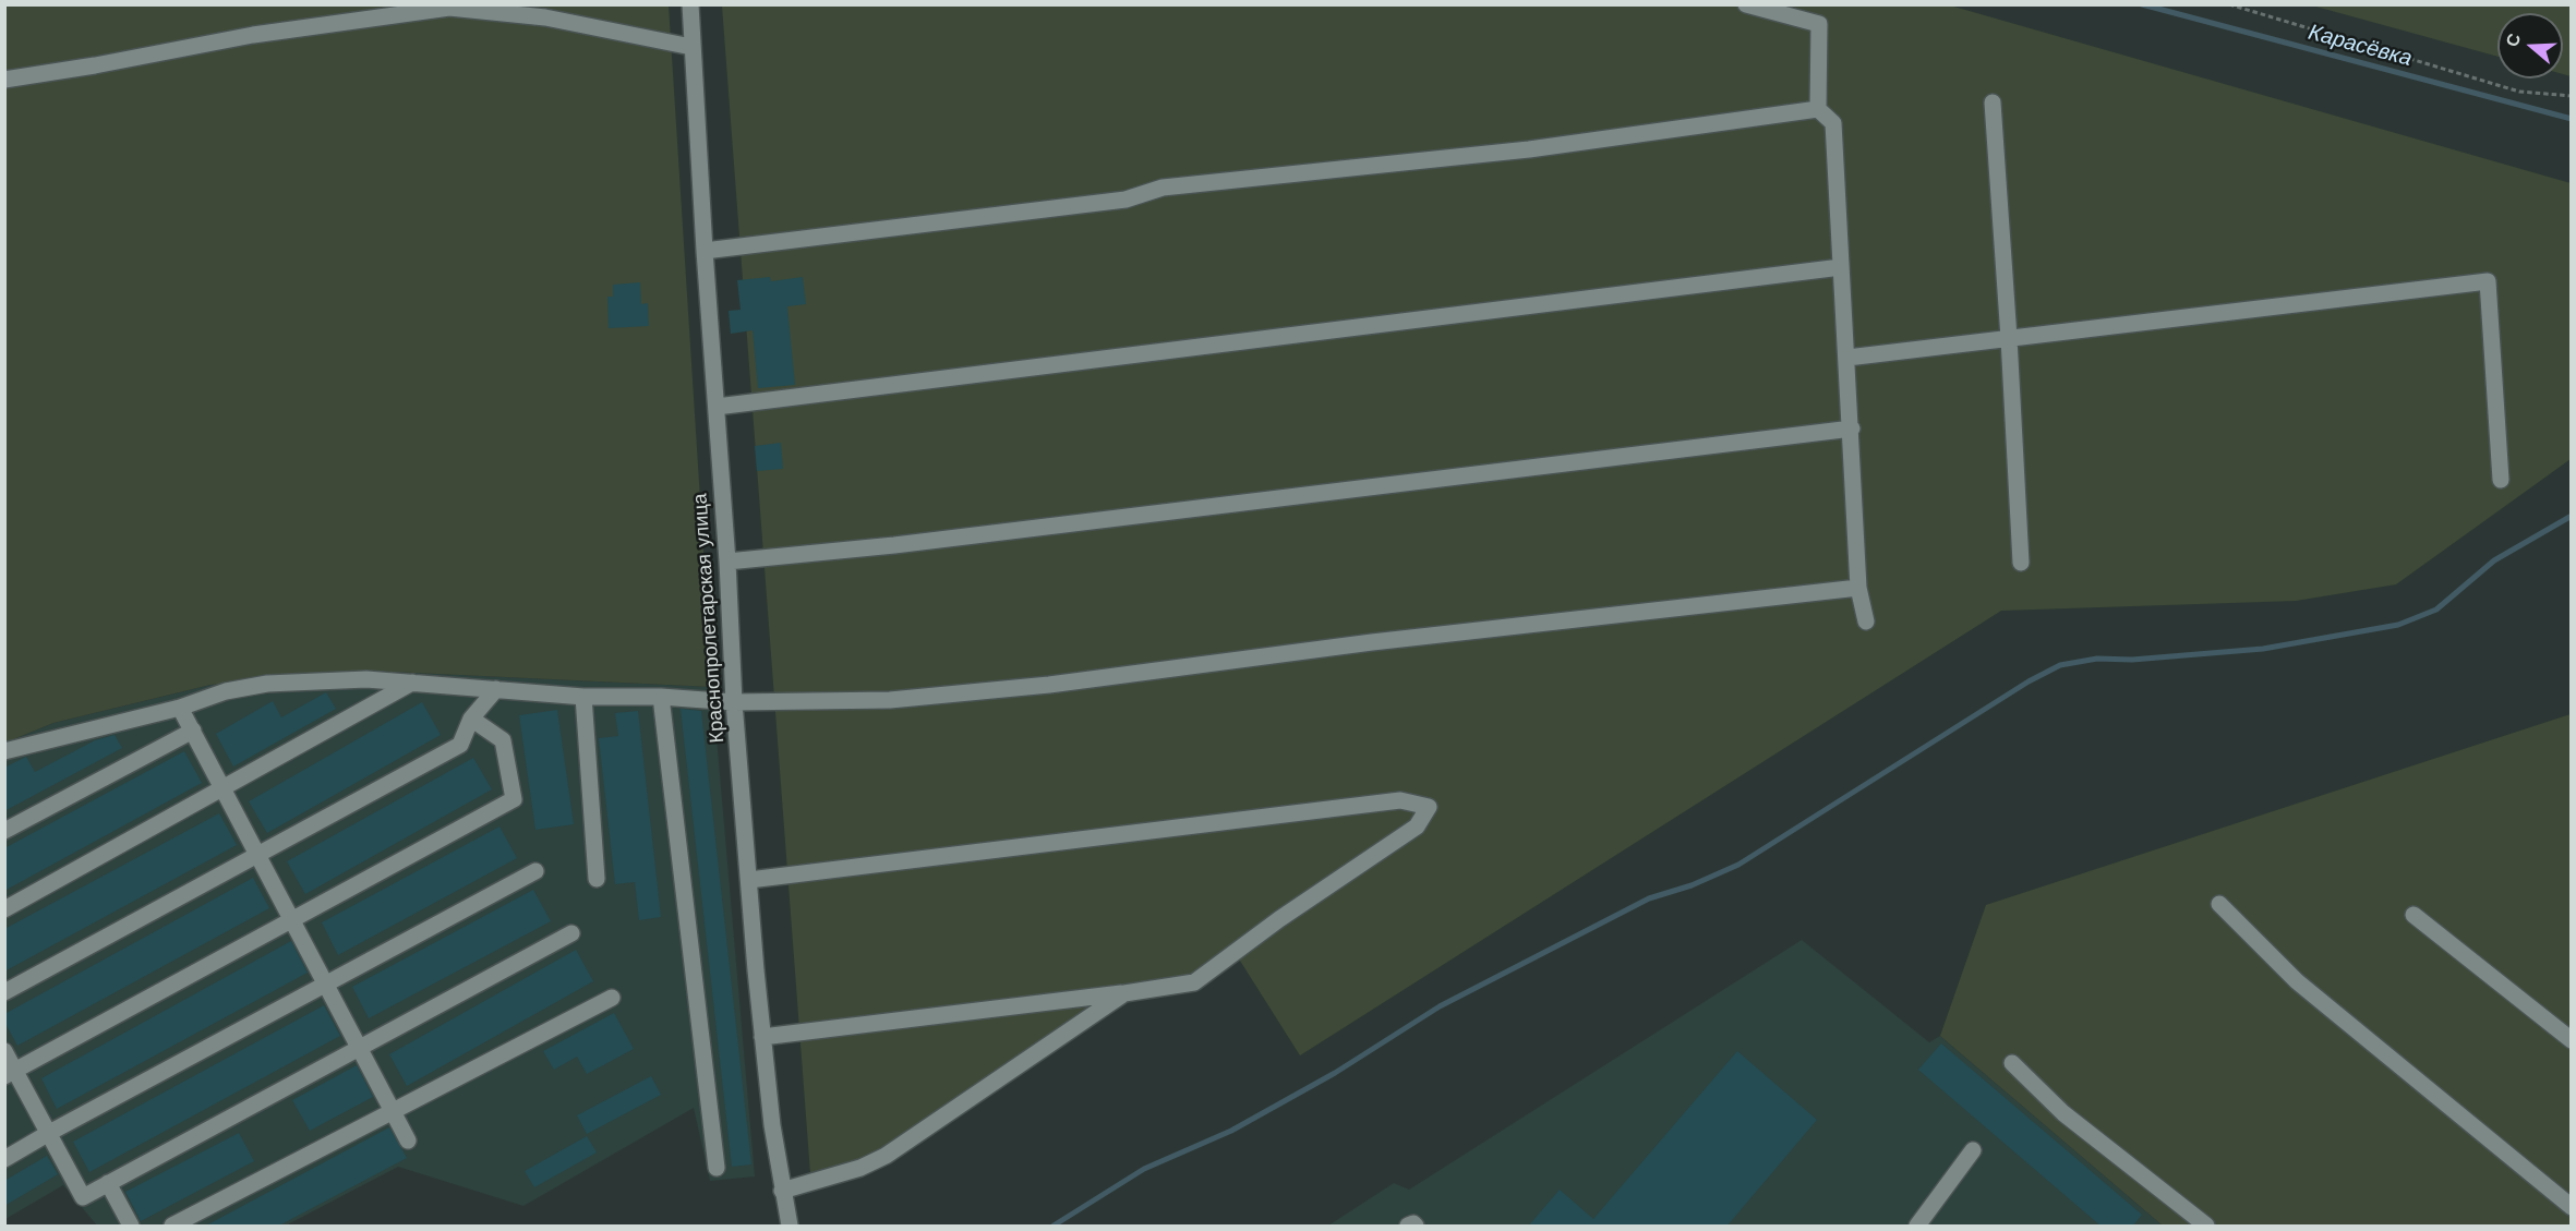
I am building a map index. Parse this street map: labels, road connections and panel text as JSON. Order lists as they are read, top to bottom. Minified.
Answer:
{"streets":{"street":["Краснопролетарская улица"]},"water":["Карасёвка"],"north":"left"}
